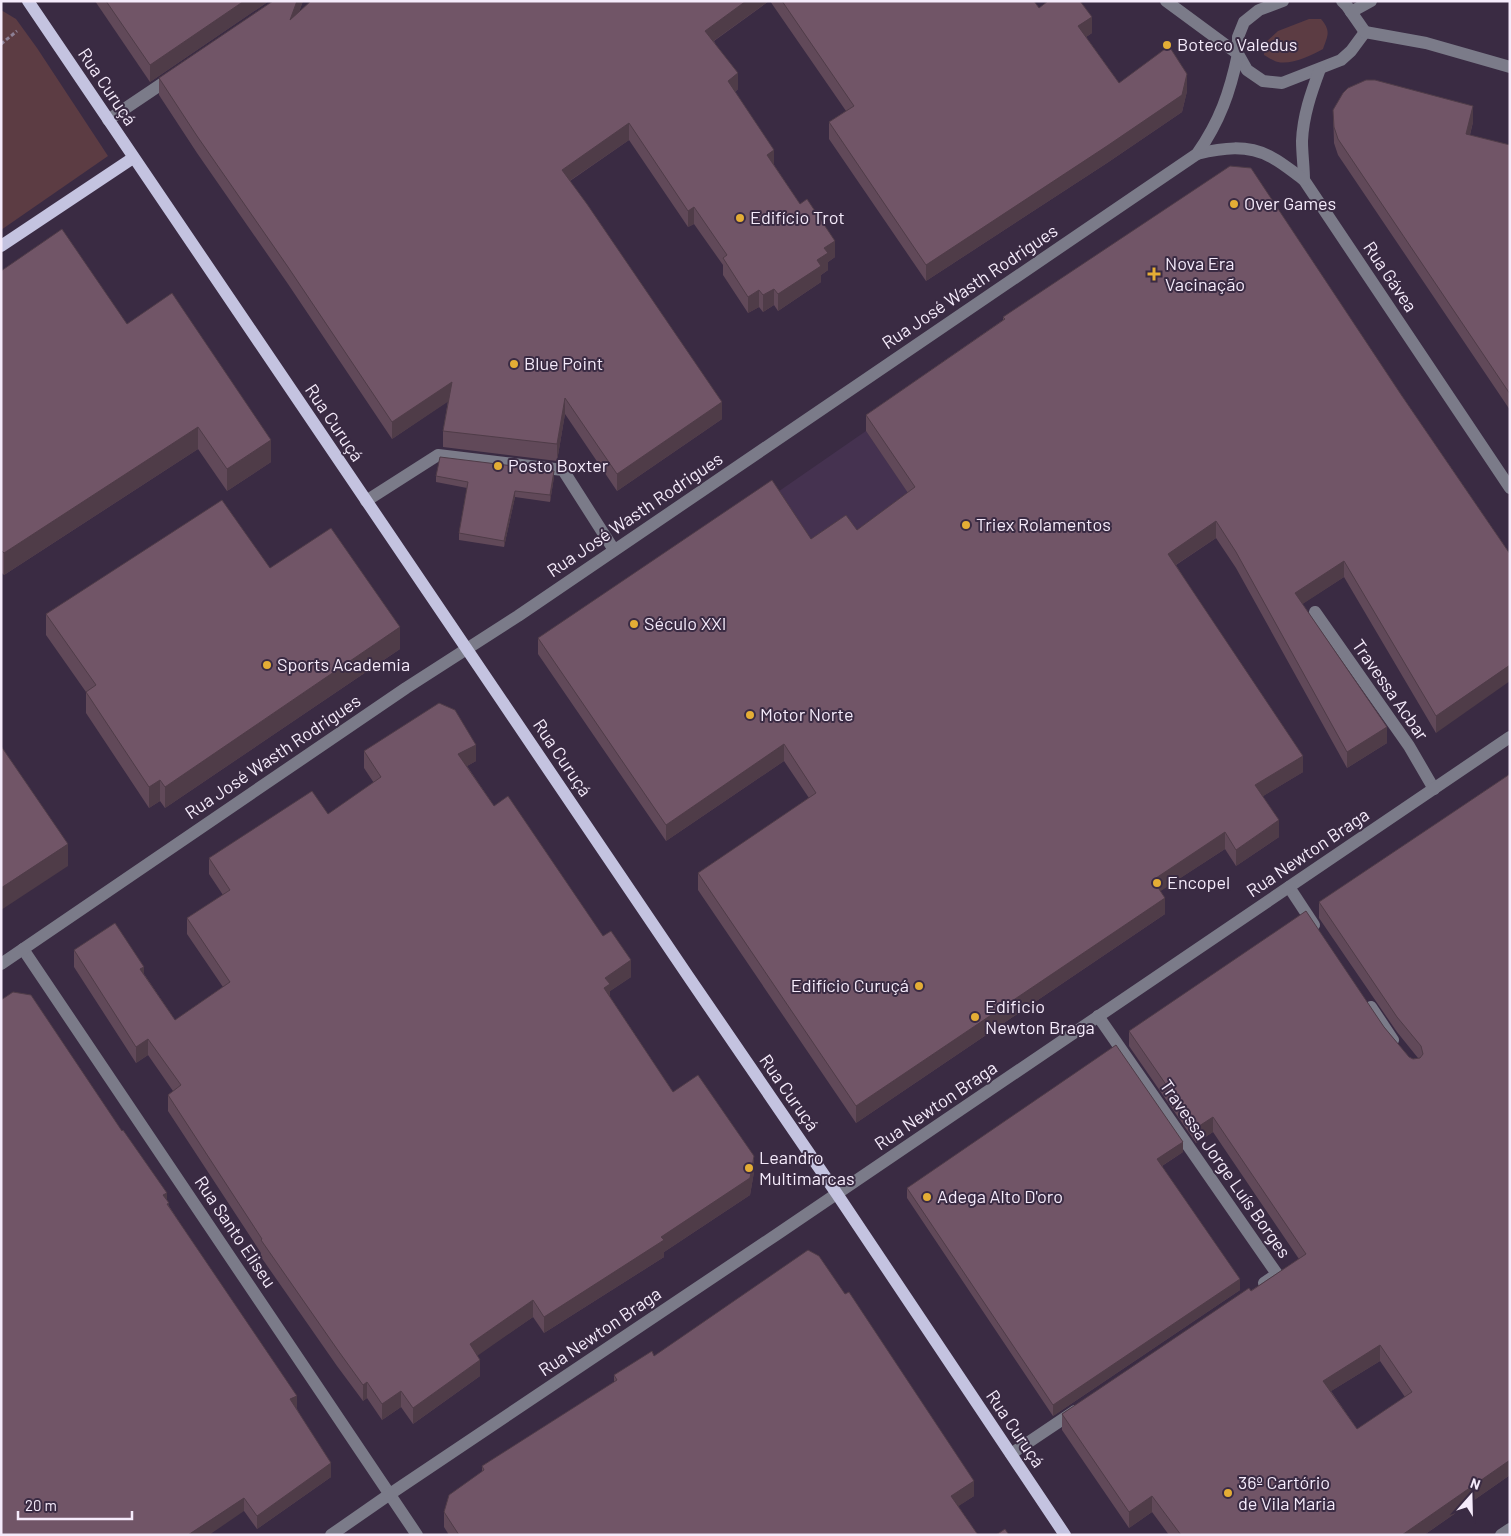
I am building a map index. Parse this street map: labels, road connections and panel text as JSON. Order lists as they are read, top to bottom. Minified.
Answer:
{"streets":{"main road":["Rua Curuçá"],"street":["Rua Gávea","Rua José Wasth Rodrigues","Travessa Acbar","Rua Newton Braga","Travessa Jorge Luís Borges","Rua Santo Eliseu"]},"crossings":[["Rua Curuçá","Rua José Wasth Rodrigues"],["Rua Curuçá","Rua Newton Braga"],["Rua José Wasth Rodrigues","Rua Santo Eliseu"],["Travessa Acbar","Rua Newton Braga"],["Rua Newton Braga","Travessa Jorge Luís Borges"],["Rua Newton Braga","Rua Santo Eliseu"]],"places":{"other":["Boteco Valedus","Over Games","Edifício Trot","Blue Point","Posto Boxter","Triex Rolamentos","Século XXI","Sports Academia","Motor Norte","Encopel","Edifício Curuçá","Edificio Newton Braga","Leandro Multimarcas","Adega Alto D'oro","36º Cartório de Vila Maria"],"health":["Nova Era Vacinação"]},"scale_bar":"20 m","north":"top"}
